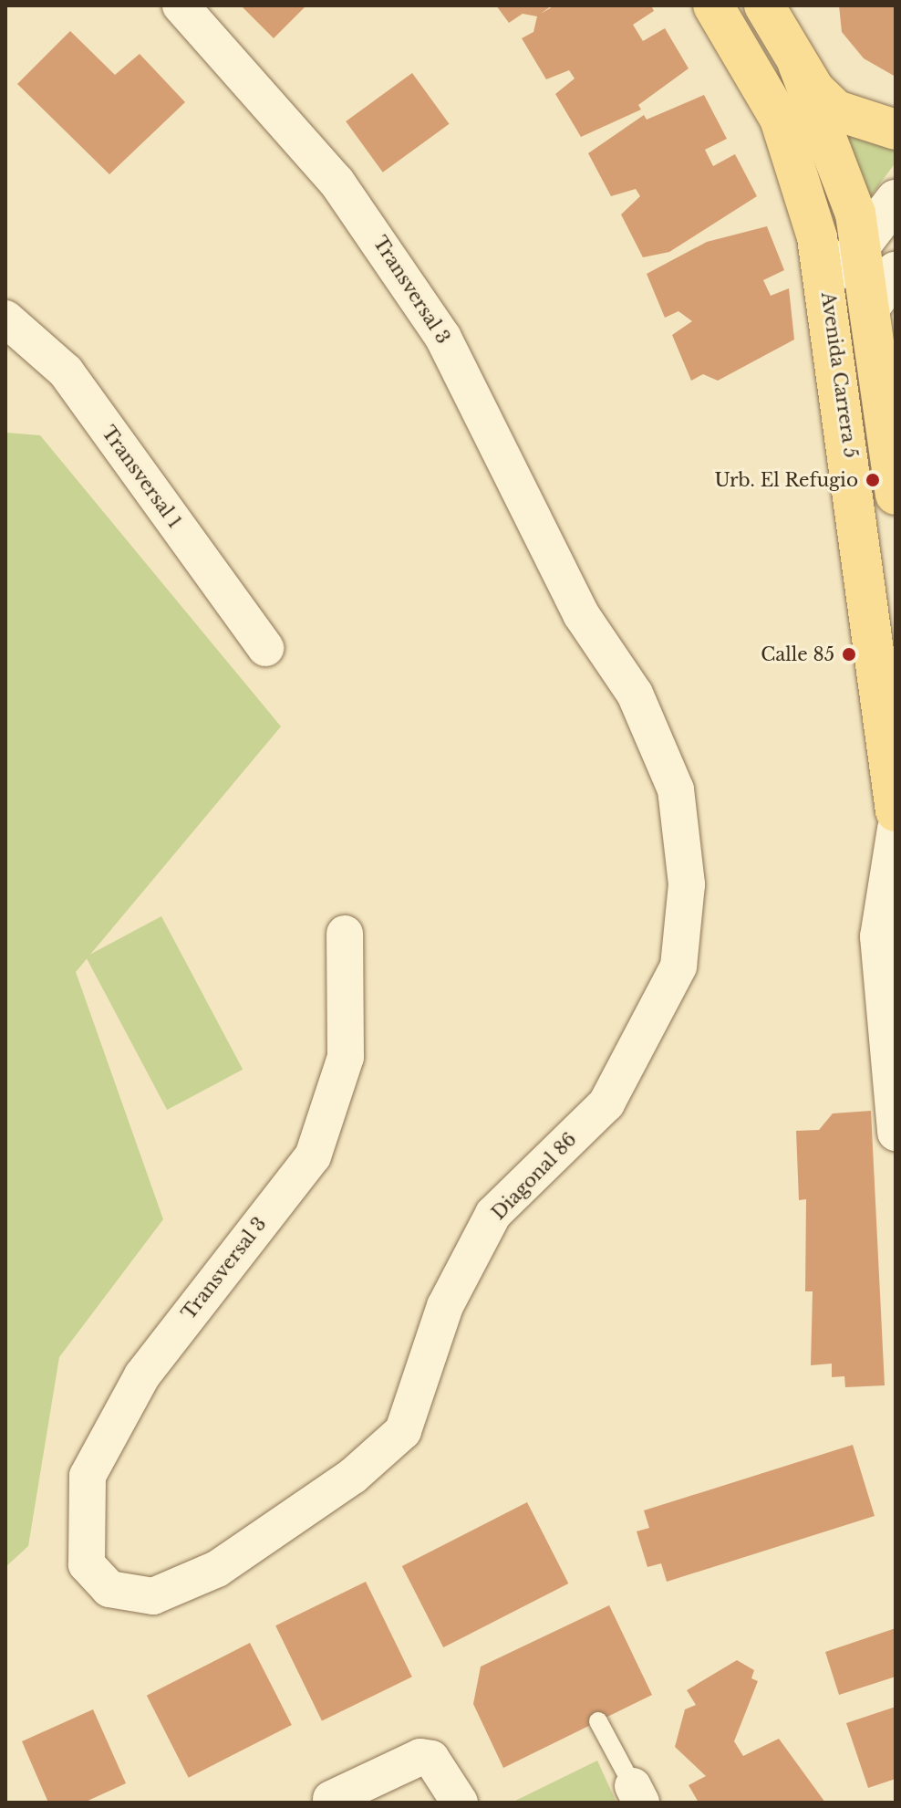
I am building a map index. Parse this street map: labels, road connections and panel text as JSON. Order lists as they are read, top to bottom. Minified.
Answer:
{"streets":{"main road":["Avenida Carrera 5"],"street":["Transversal 3","Transversal 1","Diagonal 86"]},"crossings":[["Transversal 3","Diagonal 86"]],"places":["Urb. El Refugio","Calle 85"]}
